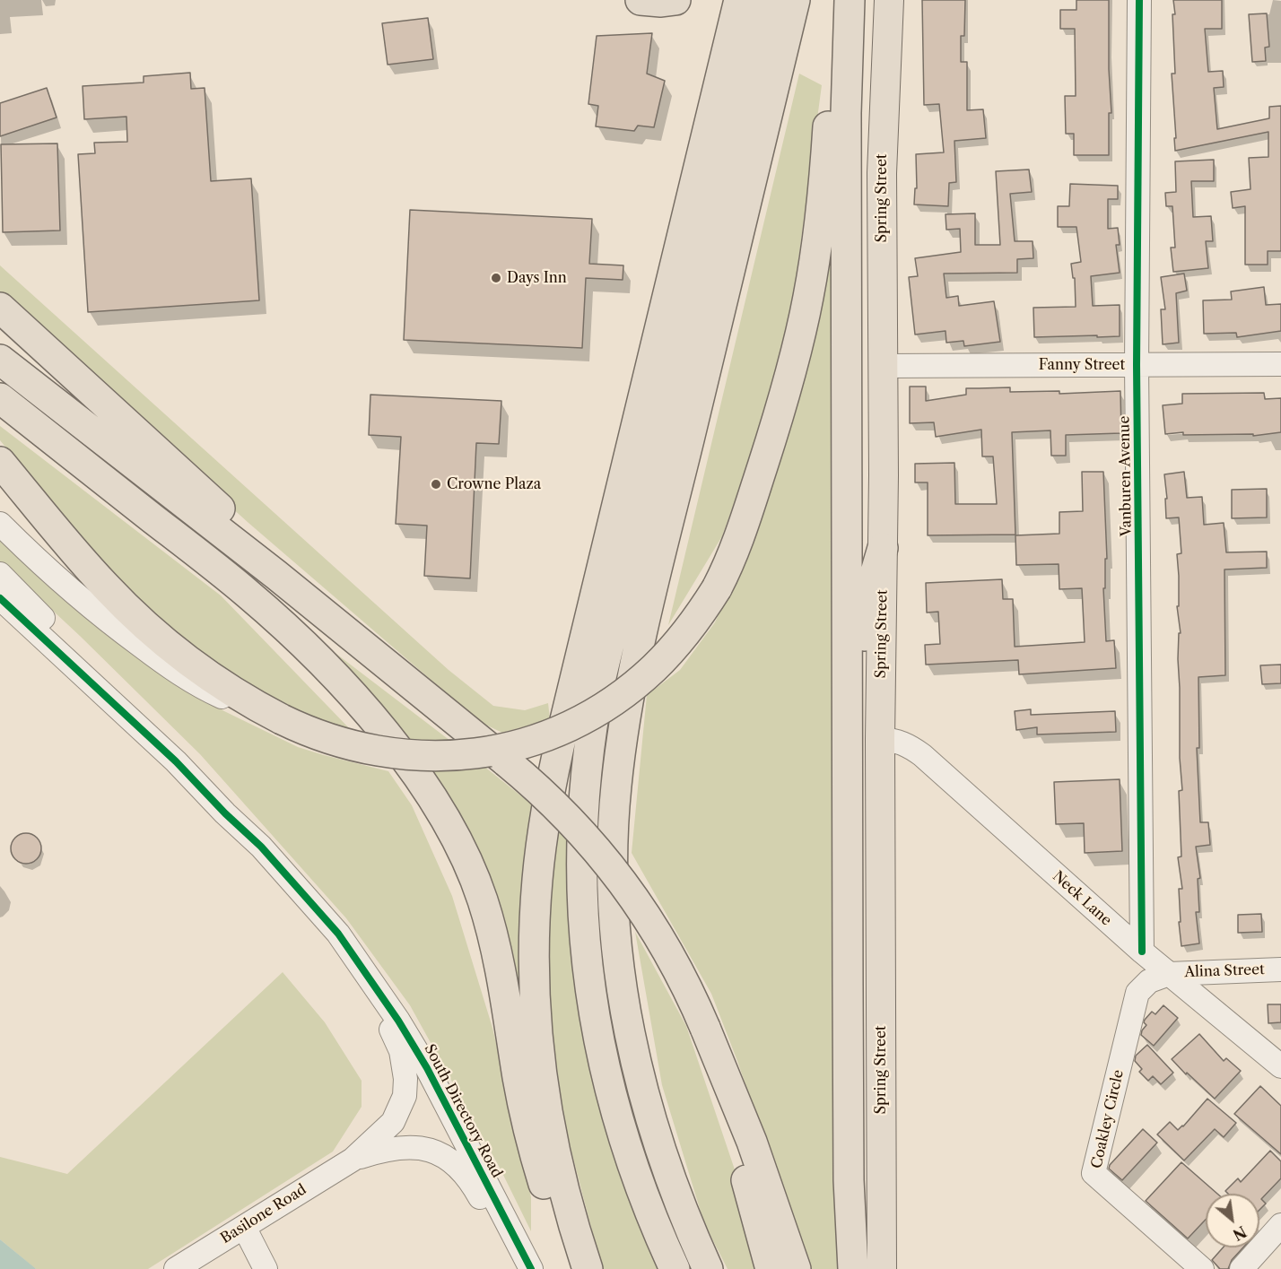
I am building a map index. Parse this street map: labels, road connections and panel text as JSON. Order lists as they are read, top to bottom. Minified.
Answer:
{"streets":{"main road":["Spring Street"],"street":["Fanny Street","Vanburen Avenue","Neck Lane","Alina Street","South Directory Road","Coakley Circle","Basilone Road"]},"crossings":[["Spring Street","Fanny Street"],["Spring Street","Neck Lane"],["Fanny Street","Vanburen Avenue"],["Vanburen Avenue","Neck Lane"],["Neck Lane","Alina Street"],["Neck Lane","Coakley Circle"],["Alina Street","Coakley Circle"]],"places":["Days Inn","Crowne Plaza"],"north":"bottom right"}
